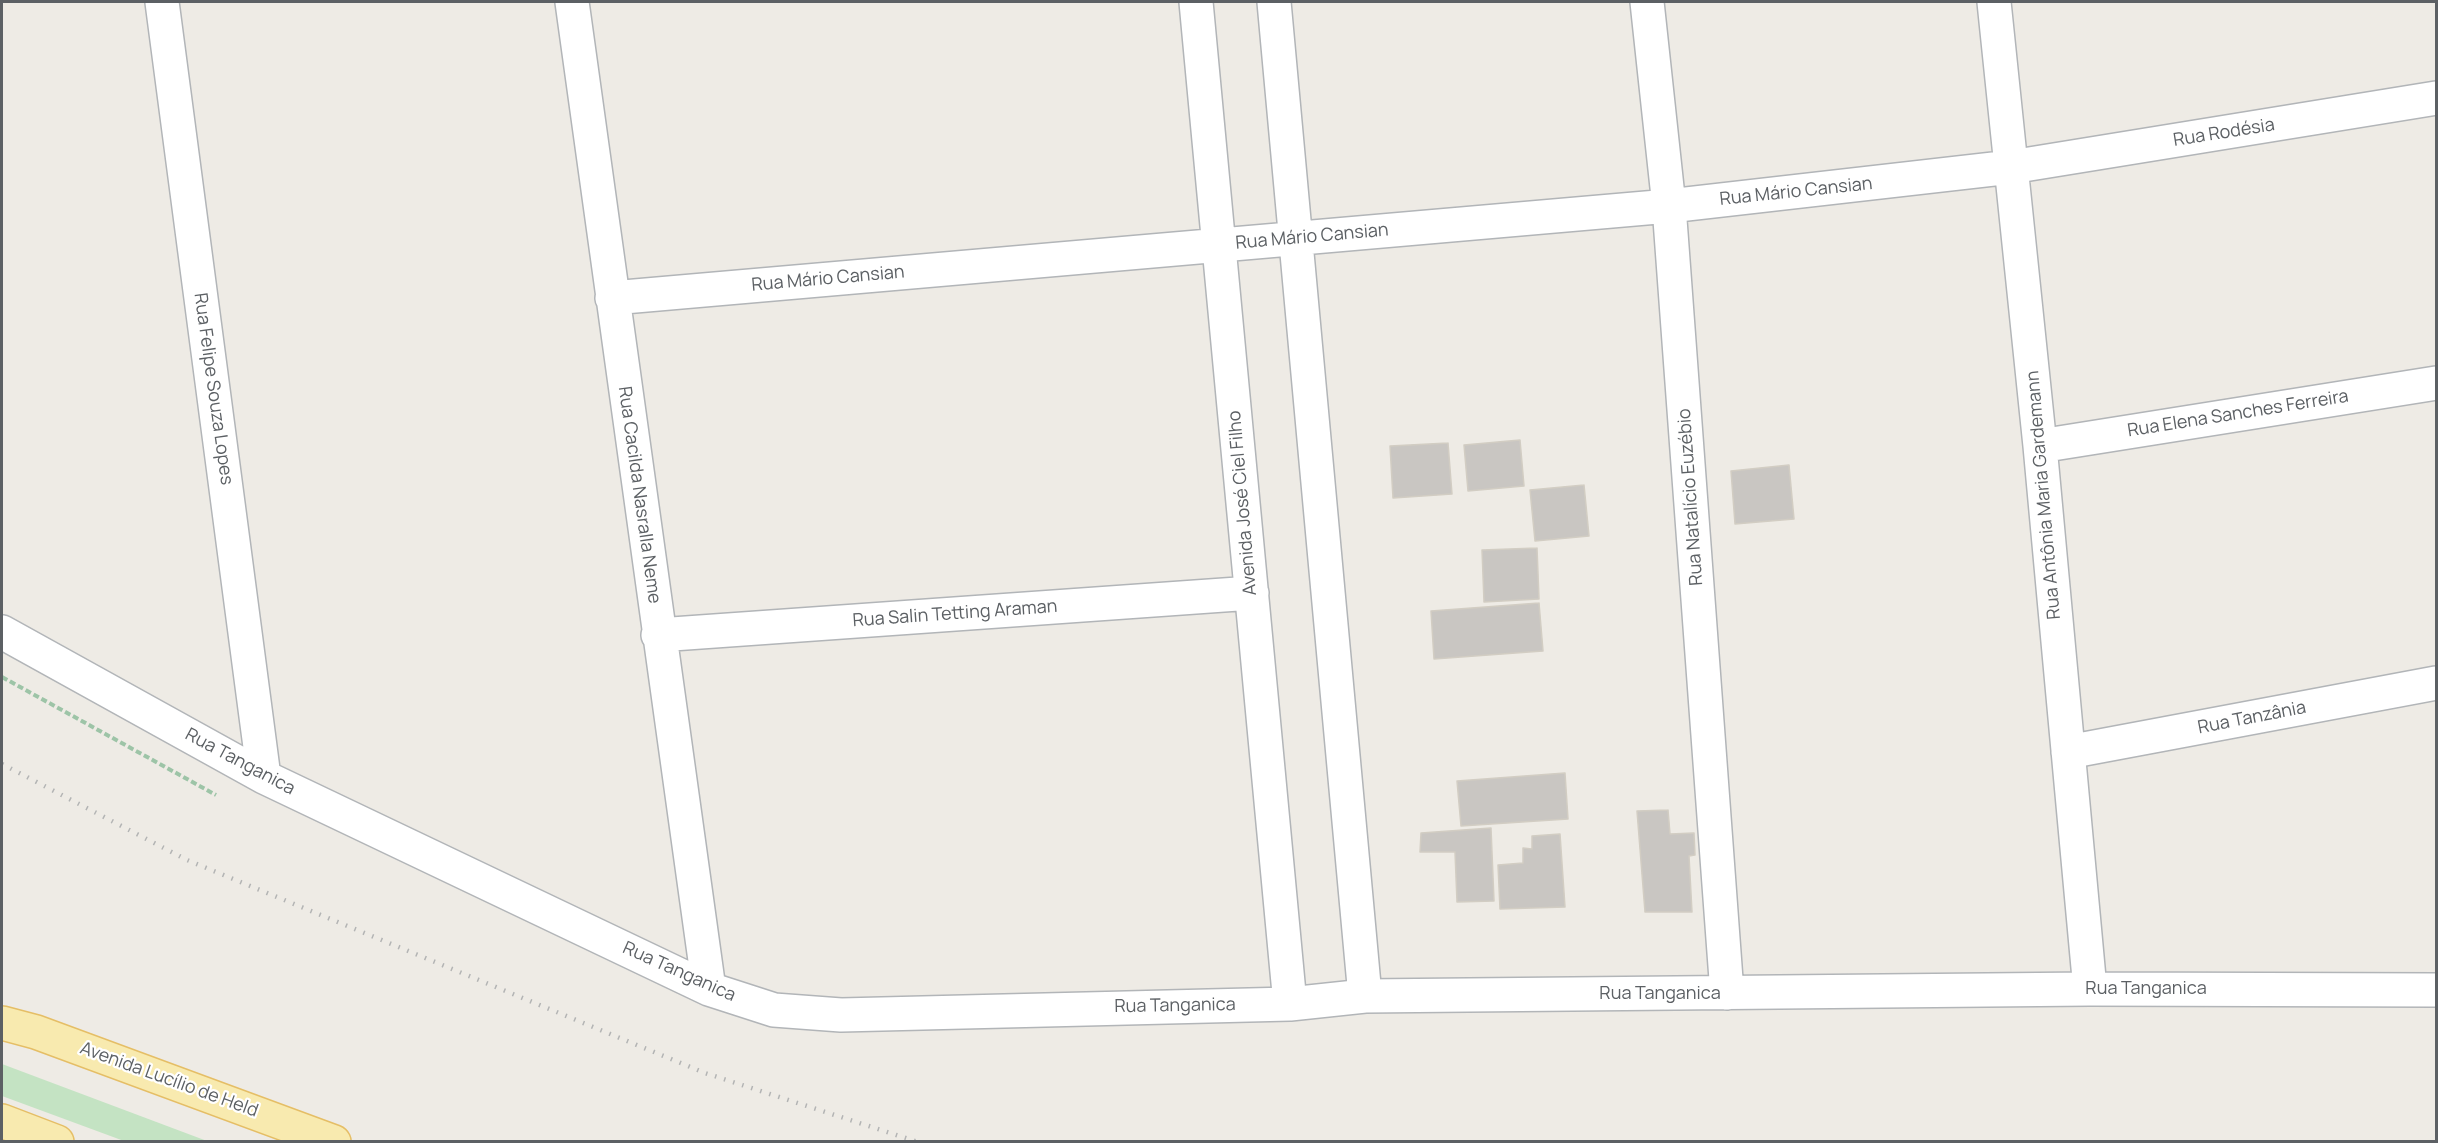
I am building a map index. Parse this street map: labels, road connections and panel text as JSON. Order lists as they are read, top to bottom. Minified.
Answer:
{"streets":{"main road":["Avenida Lucílio de Held"],"street":["Rua Rodésia","Rua Mário Cansian","Rua Felipe Souza Lopes","Rua Elena Sanches Ferreira","Rua Cacilda Nasralla Neme","Rua Antônia Maria Gardemann","Rua Natalício Euzébio","Avenida José Ciel Filho","Rua Salin Tetting Araman","Rua Tanzânia","Rua Tanganica"]},"crossings":[["Rua Rodésia","Rua Mário Cansian"],["Rua Rodésia","Rua Antônia Maria Gardemann"],["Rua Mário Cansian","Rua Cacilda Nasralla Neme"],["Rua Mário Cansian","Rua Antônia Maria Gardemann"],["Rua Mário Cansian","Rua Natalício Euzébio"],["Rua Mário Cansian","Avenida José Ciel Filho"],["Rua Felipe Souza Lopes","Rua Tanganica"],["Rua Elena Sanches Ferreira","Rua Antônia Maria Gardemann"],["Rua Cacilda Nasralla Neme","Rua Salin Tetting Araman"],["Rua Cacilda Nasralla Neme","Rua Tanganica"],["Rua Antônia Maria Gardemann","Rua Tanzânia"],["Rua Antônia Maria Gardemann","Rua Tanganica"],["Rua Natalício Euzébio","Rua Tanganica"],["Avenida José Ciel Filho","Rua Salin Tetting Araman"],["Avenida José Ciel Filho","Rua Tanganica"]]}
